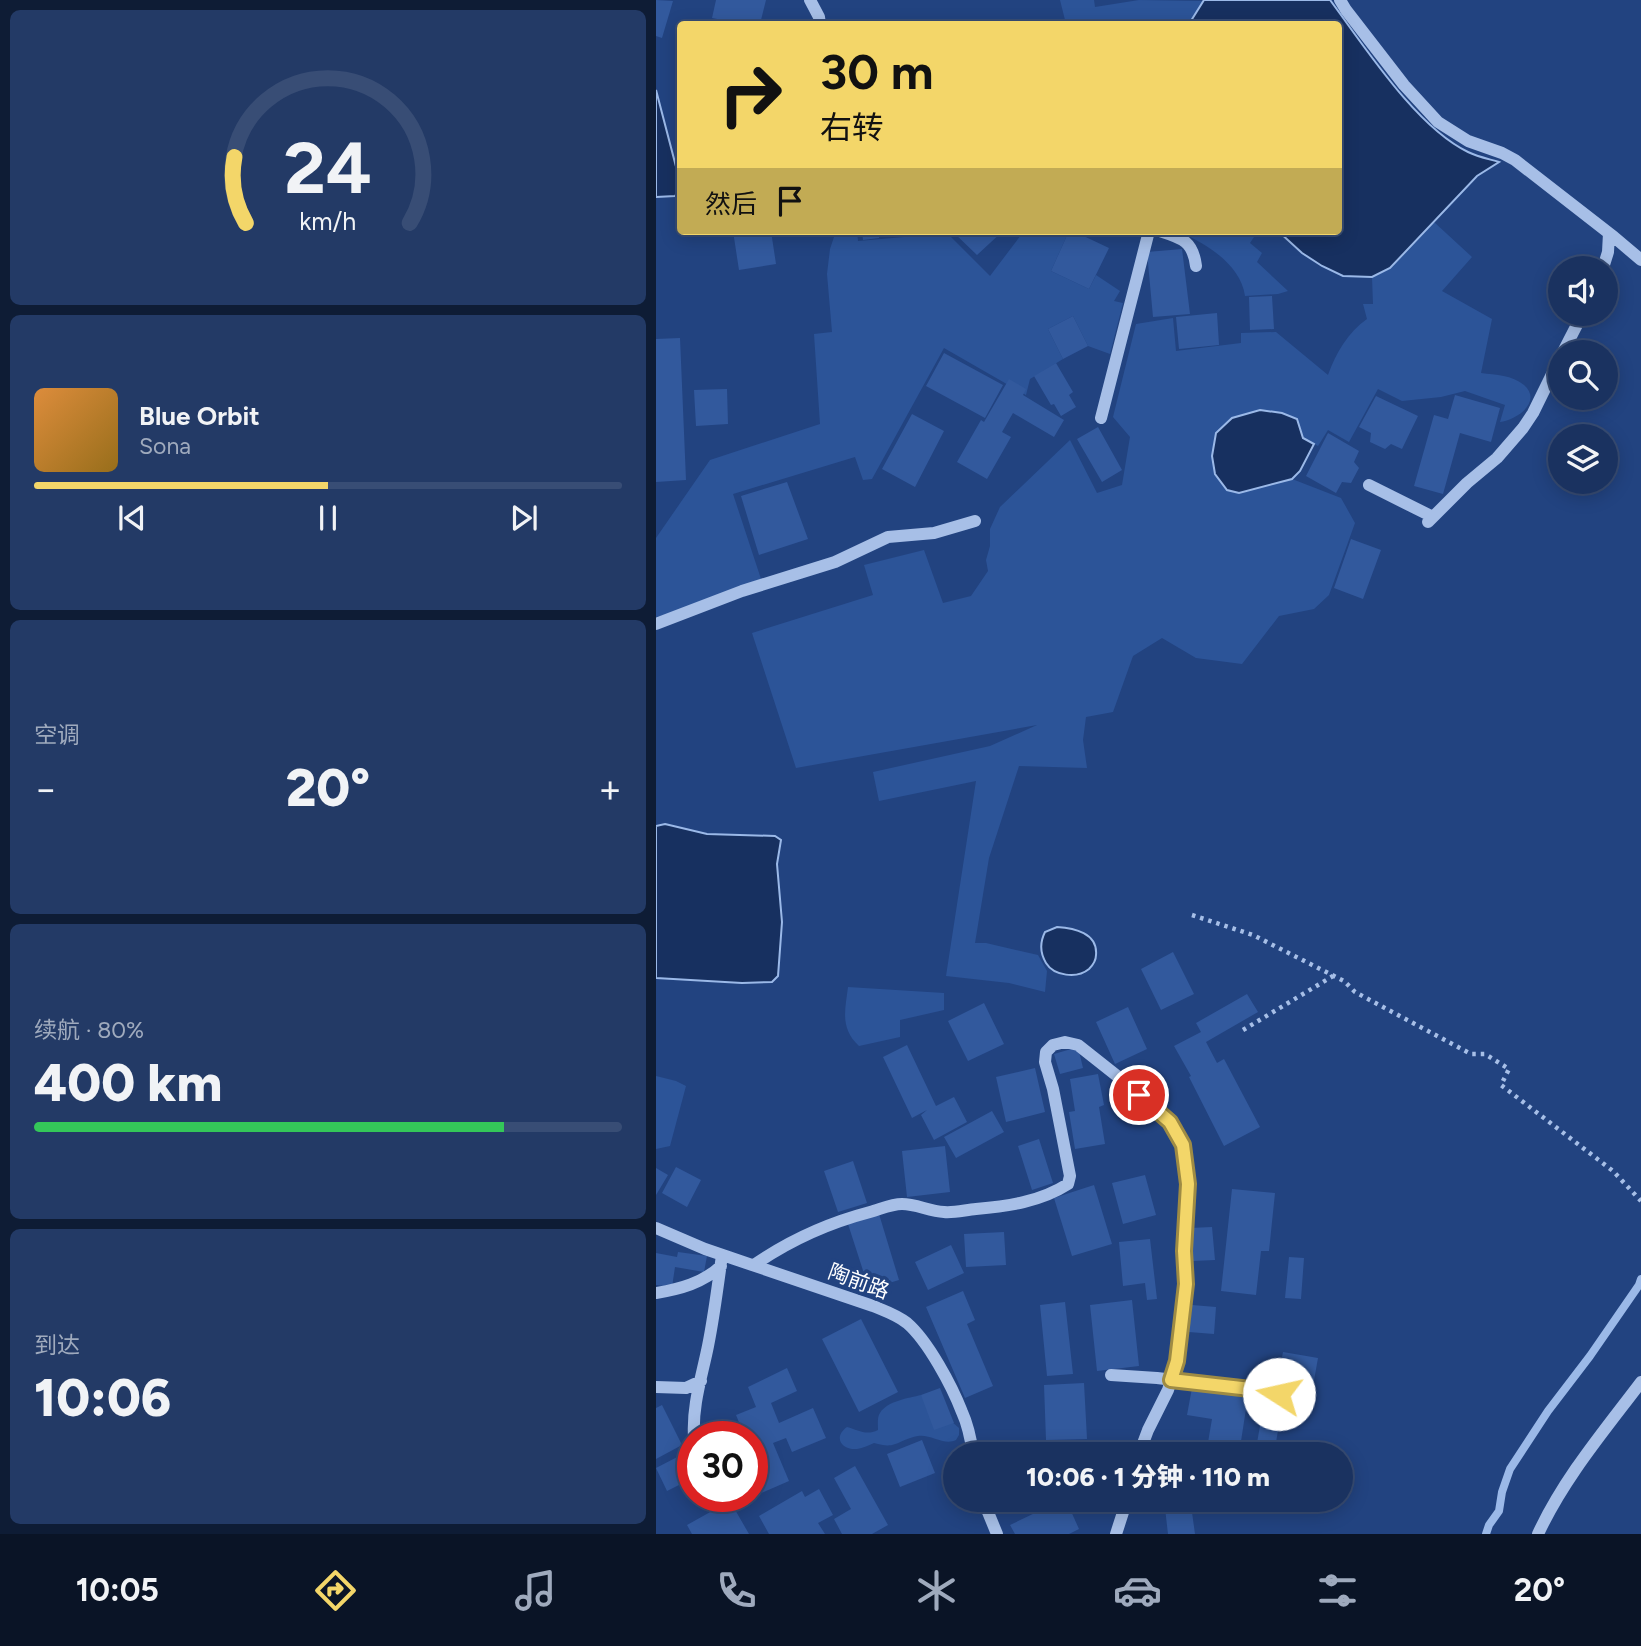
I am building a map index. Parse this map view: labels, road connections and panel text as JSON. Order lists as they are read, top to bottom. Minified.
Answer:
{"streets":{"street":["陶前路"]},"page":{"turn":["30 m","右转"],"then":"然后","song":["Blue Orbit","Sona"],"tile":["空调",["续航 · 80%","400 km"],["到达","10:06"]],"heat":["−","20°","+"],"limit":"30","trip":"10:06 · 1 分钟 · 110 m","tabs":["10:05","20°"],"gauge":["24","km/h"]}}
